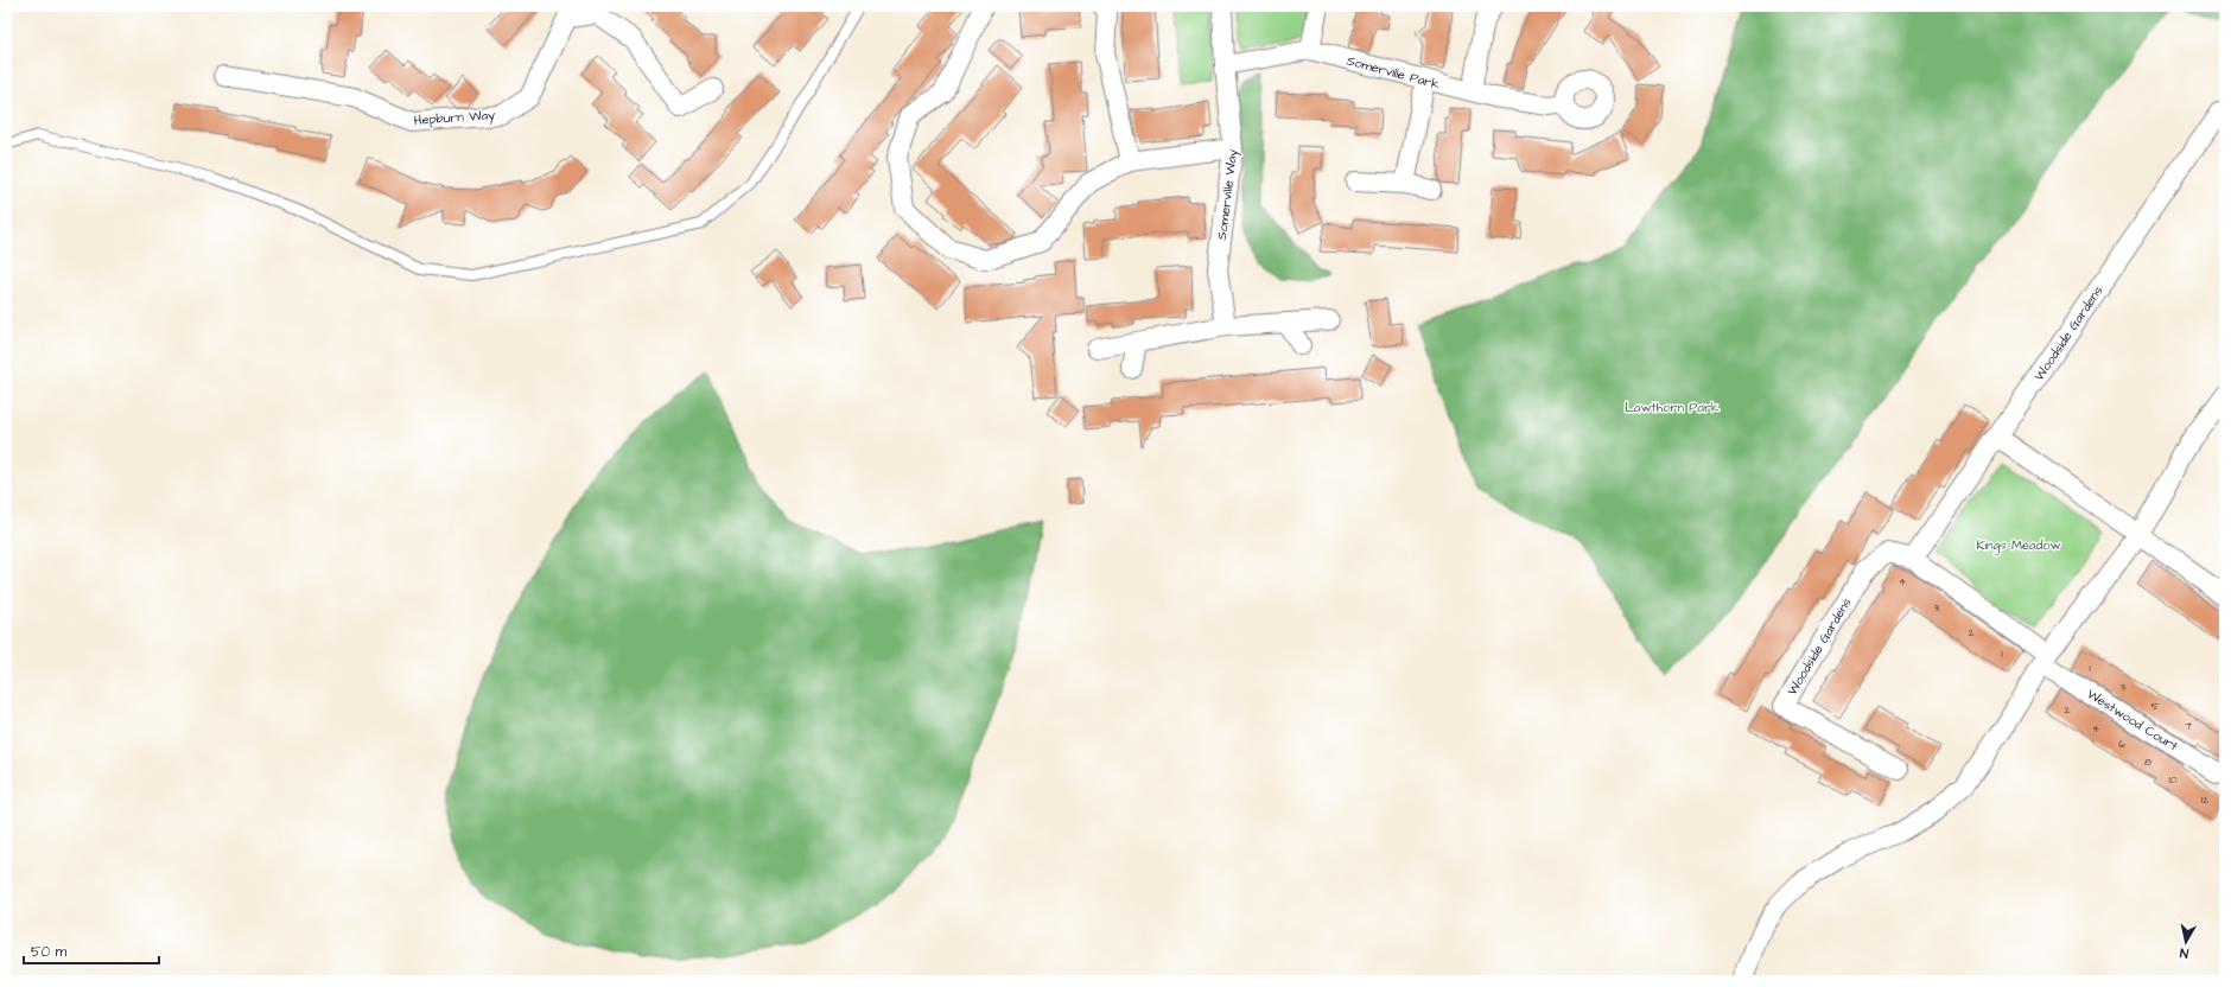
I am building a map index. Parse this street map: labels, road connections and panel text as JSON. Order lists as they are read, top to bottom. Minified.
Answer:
{"streets":{"street":["Somerville Park","Hepburn Way","Somerville Way","Woodside Gardens","Westwood Court"]},"crossings":[["Somerville Park","Somerville Way"],["Woodside Gardens","Westwood Court"]],"parks":["Lawthorn Park","Kings Meadow"],"house_numbers":["4","3","2","1","1","3","5","2","7","4","6","8","10","12"],"scale_bar":"50 m","north":"bottom"}
